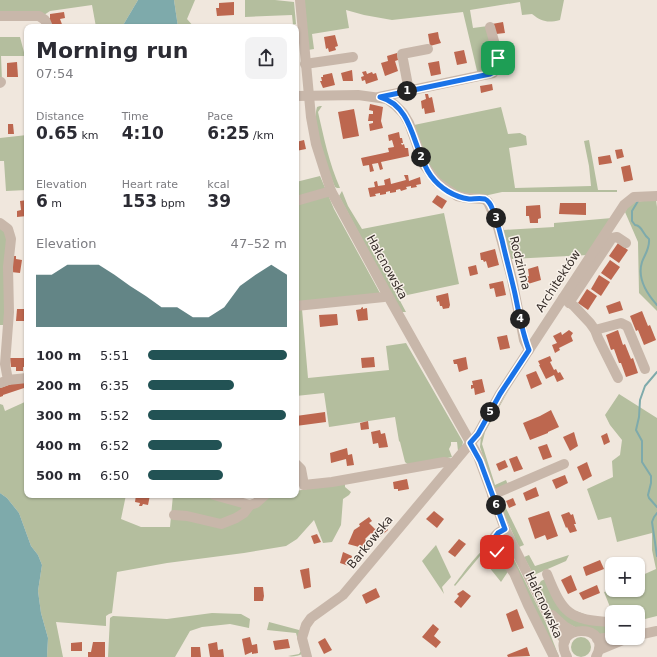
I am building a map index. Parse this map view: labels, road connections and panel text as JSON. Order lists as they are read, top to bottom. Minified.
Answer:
{"streets":{"street":["Rodzinna","Hałcnowska","Architektów","Barkowska"]},"crossings":[["Rodzinna","Hałcnowska"],["Rodzinna","Architektów"],["Hałcnowska","Architektów"],["Hałcnowska","Barkowska"],["Architektów","Barkowska"]],"page":{"heading":["Morning run","07:54"],"pins":["1","2","3","4","5","6"],"stats":[["Distance","0.65 km"],["Time","4:10"],["Pace","6:25 /km"],["Elevation","6 m"],["Heart rate","153 bpm"],["kcal","39"]],"chart":["Elevation","47–52 m"],"list":[{"name":"100 m","note":"5:51"},{"name":"200 m","note":"6:35"},{"name":"300 m","note":"5:52"},{"name":"400 m","note":"6:52"},{"name":"500 m","note":"6:50"}],"map_buttons":["+","−"]}}
